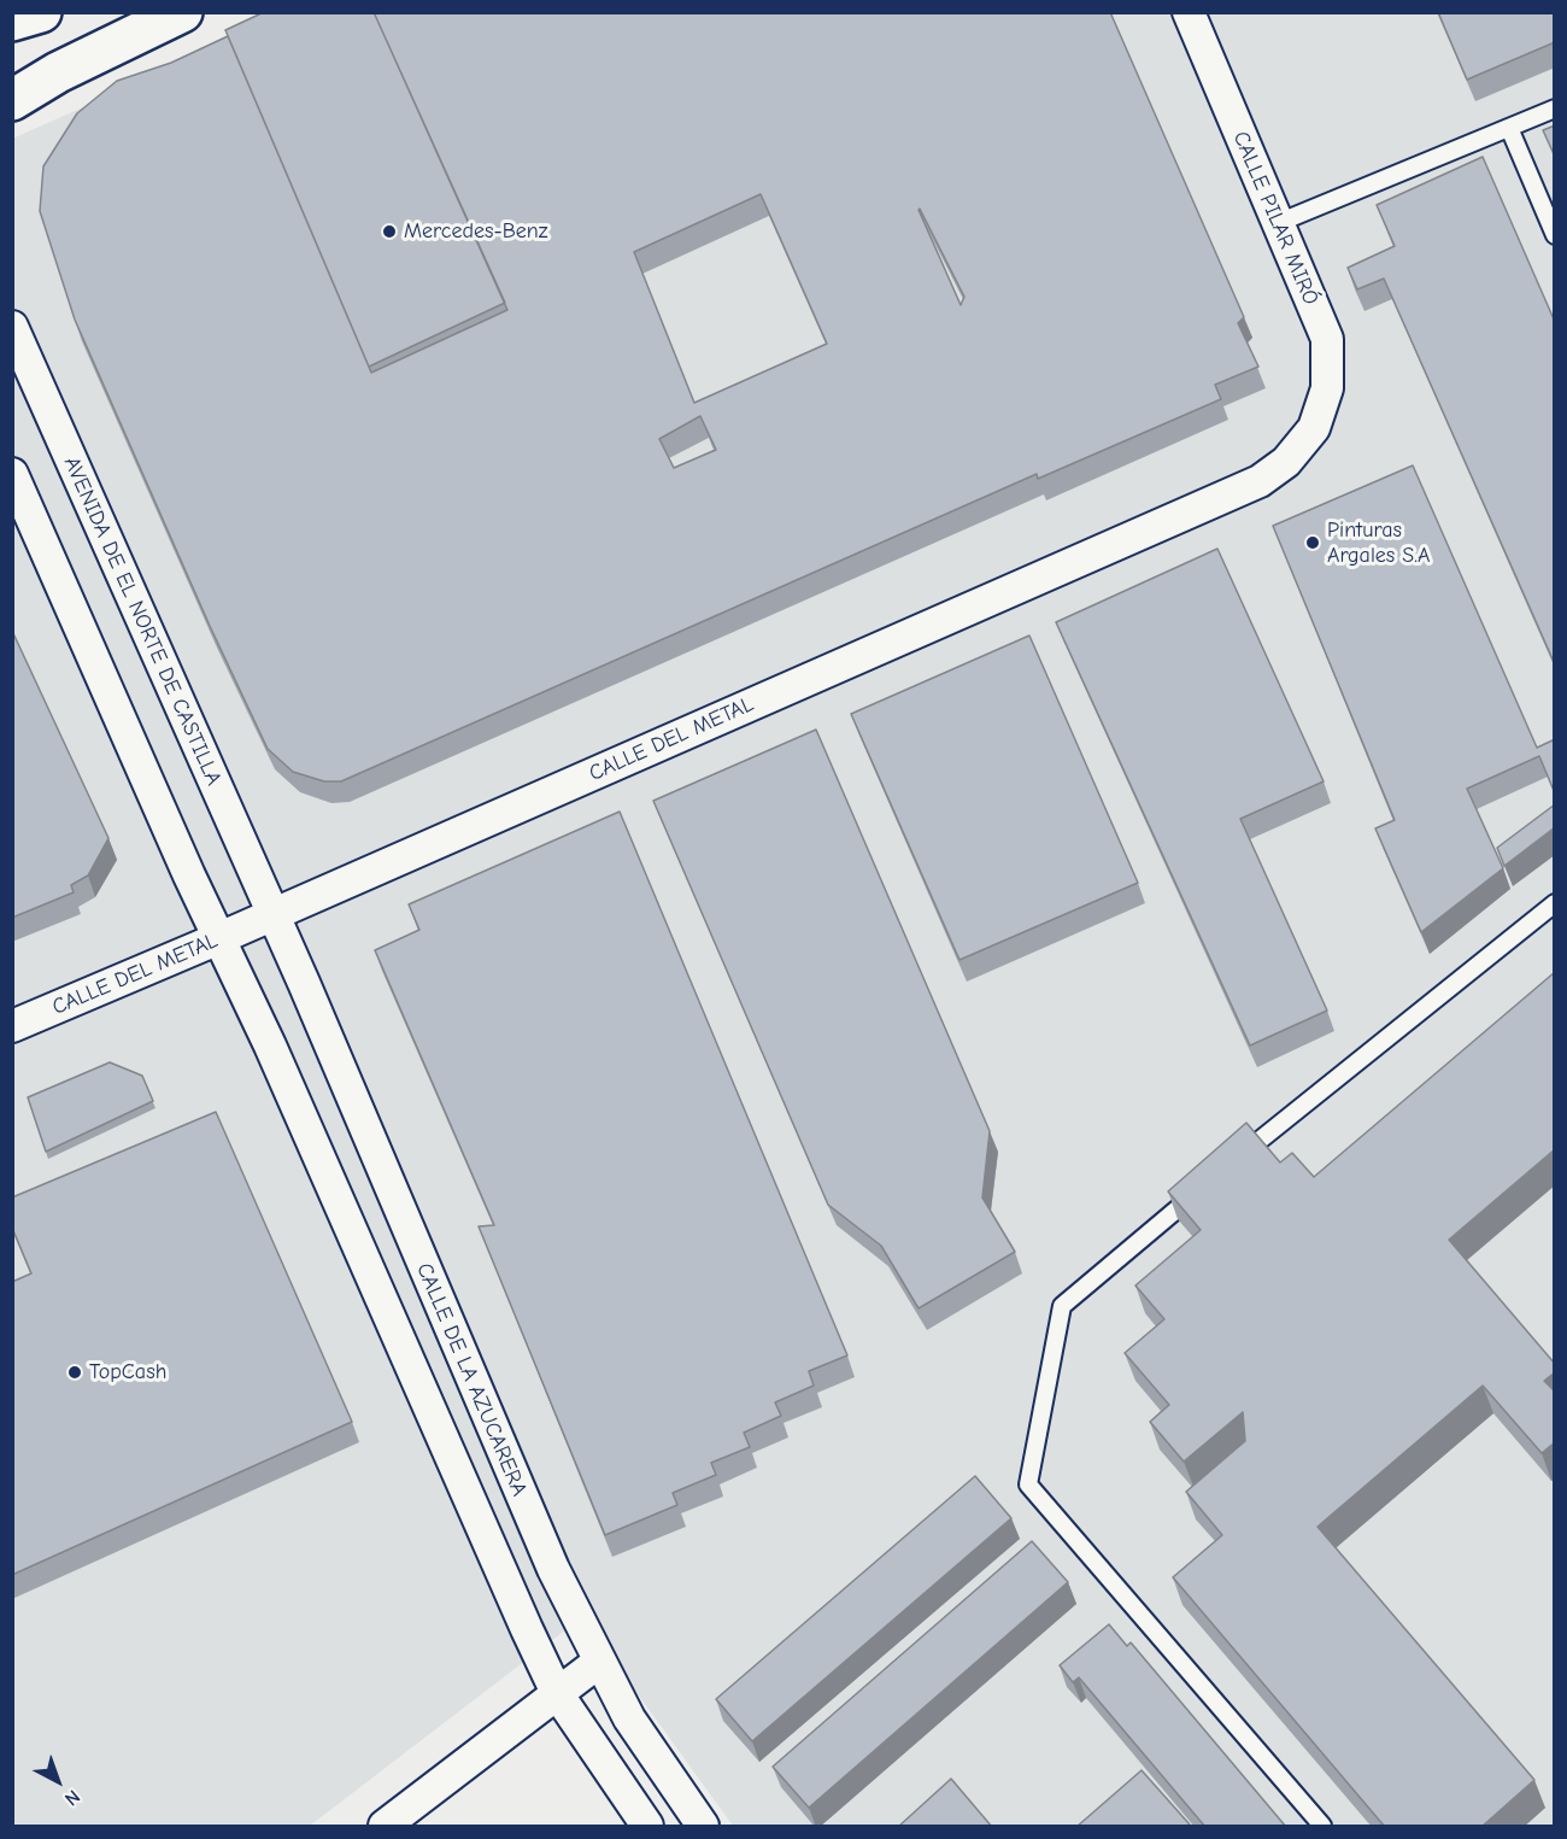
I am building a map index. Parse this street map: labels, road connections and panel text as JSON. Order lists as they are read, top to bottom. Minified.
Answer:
{"streets":{"street":["CALLE PILAR MIRÓ","AVENIDA DE EL NORTE DE CASTILLA","CALLE DEL METAL","CALLE DE LA AZUCARERA"]},"crossings":[["CALLE PILAR MIRÓ","CALLE DEL METAL"],["AVENIDA DE EL NORTE DE CASTILLA","CALLE DEL METAL"],["AVENIDA DE EL NORTE DE CASTILLA","CALLE DE LA AZUCARERA"],["CALLE DEL METAL","CALLE DE LA AZUCARERA"]],"places":["Mercedes-Benz","Pinturas Argales S.A","TopCash"],"north":"bottom right"}
